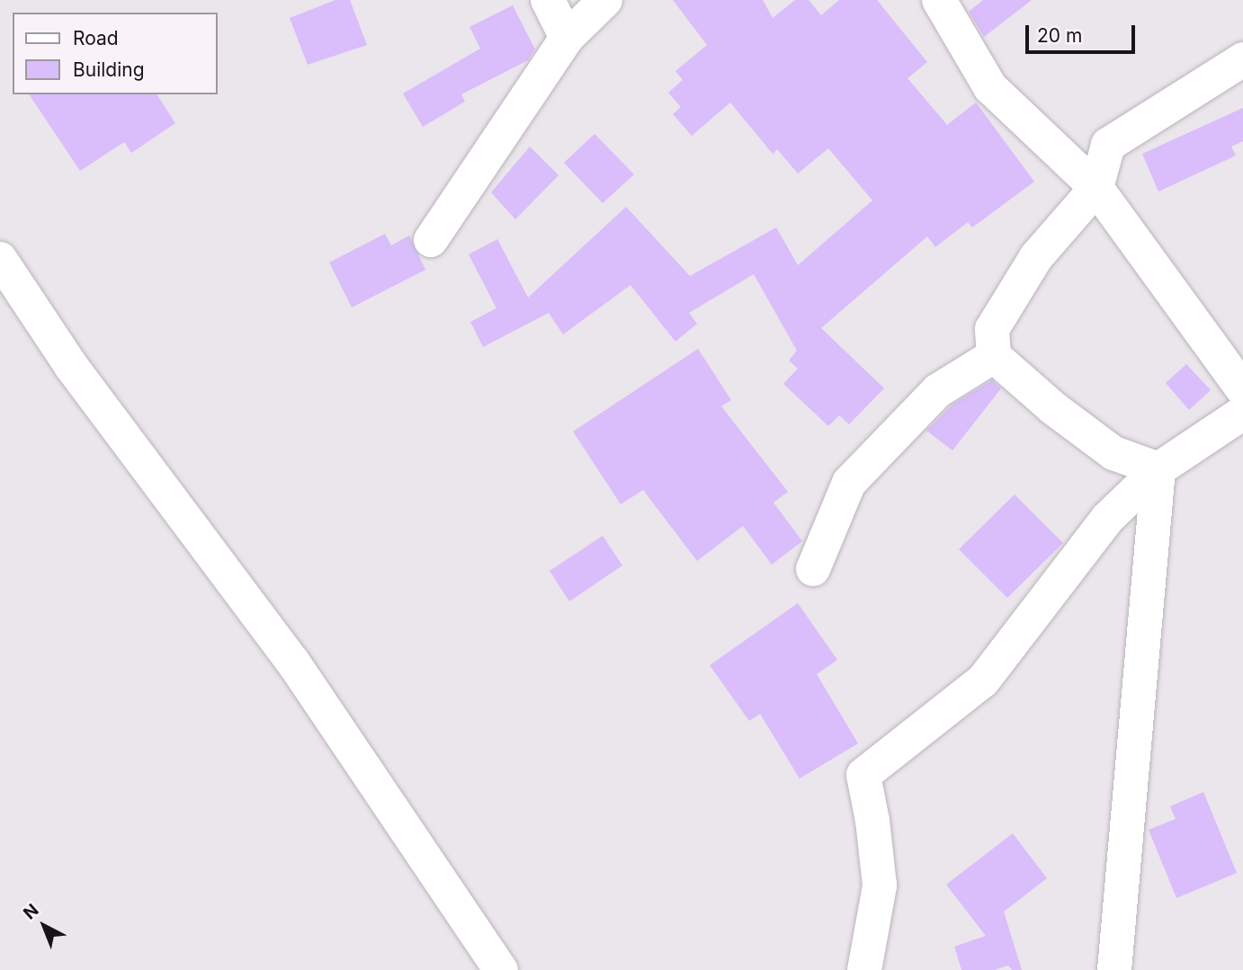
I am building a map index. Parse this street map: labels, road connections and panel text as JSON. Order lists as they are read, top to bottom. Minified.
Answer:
{"legend":["Road","Building"],"scale_bar":"20 m","north":"top left"}
